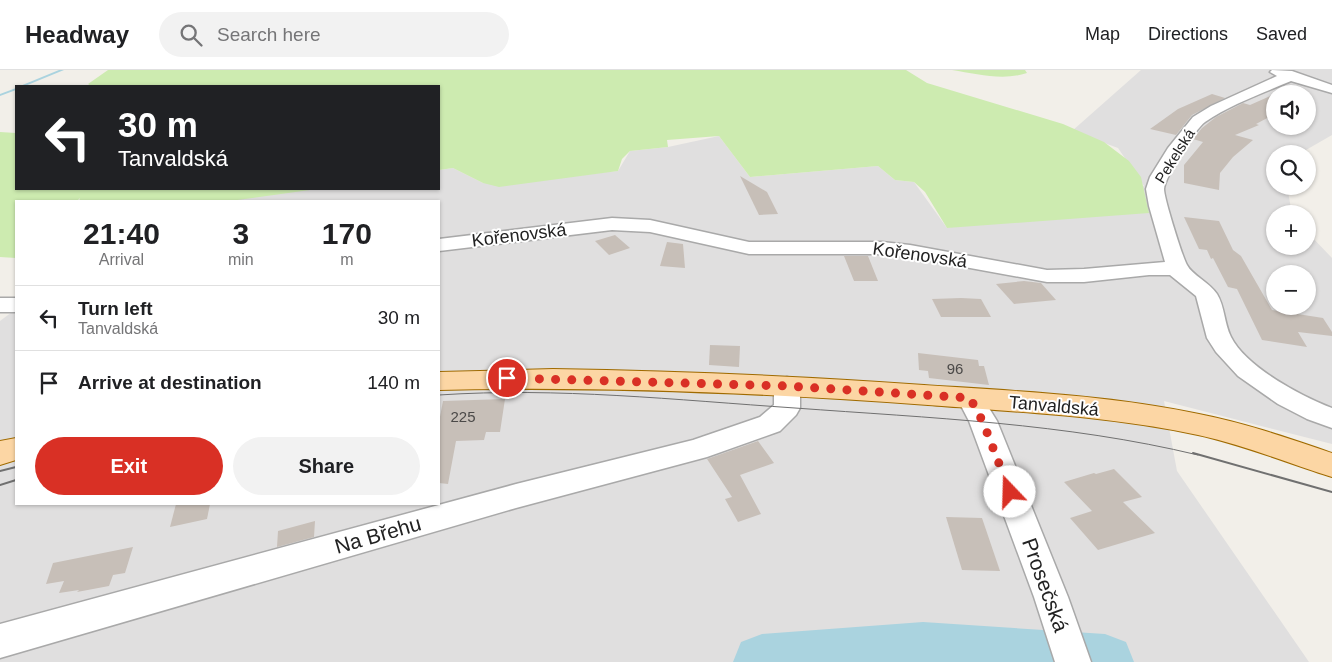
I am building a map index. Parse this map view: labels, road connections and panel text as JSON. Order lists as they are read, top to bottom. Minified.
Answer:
{"streets":{"main road":["Tanvaldská"],"street":["Pekelská","Kořenovská","Na Břehu","Prosečská"]},"crossings":[["Pekelská","Kořenovská"],["Tanvaldská","Na Břehu"],["Tanvaldská","Prosečská"]],"house_numbers":["96","225"],"page":{"header":"Headway","search":"Search here","nav":["Map","Directions","Saved"],"map_buttons":["+","−"],"turn":["30 m","Tanvaldská"],"eta":["21:40","Arrival","3","min","170","m"],"list":[{"name":"Turn left","note":"Tanvaldská","value":"30 m"},{"name":"Arrive at destination","value":"140 m"}],"buttons":["Exit","Share"]}}
